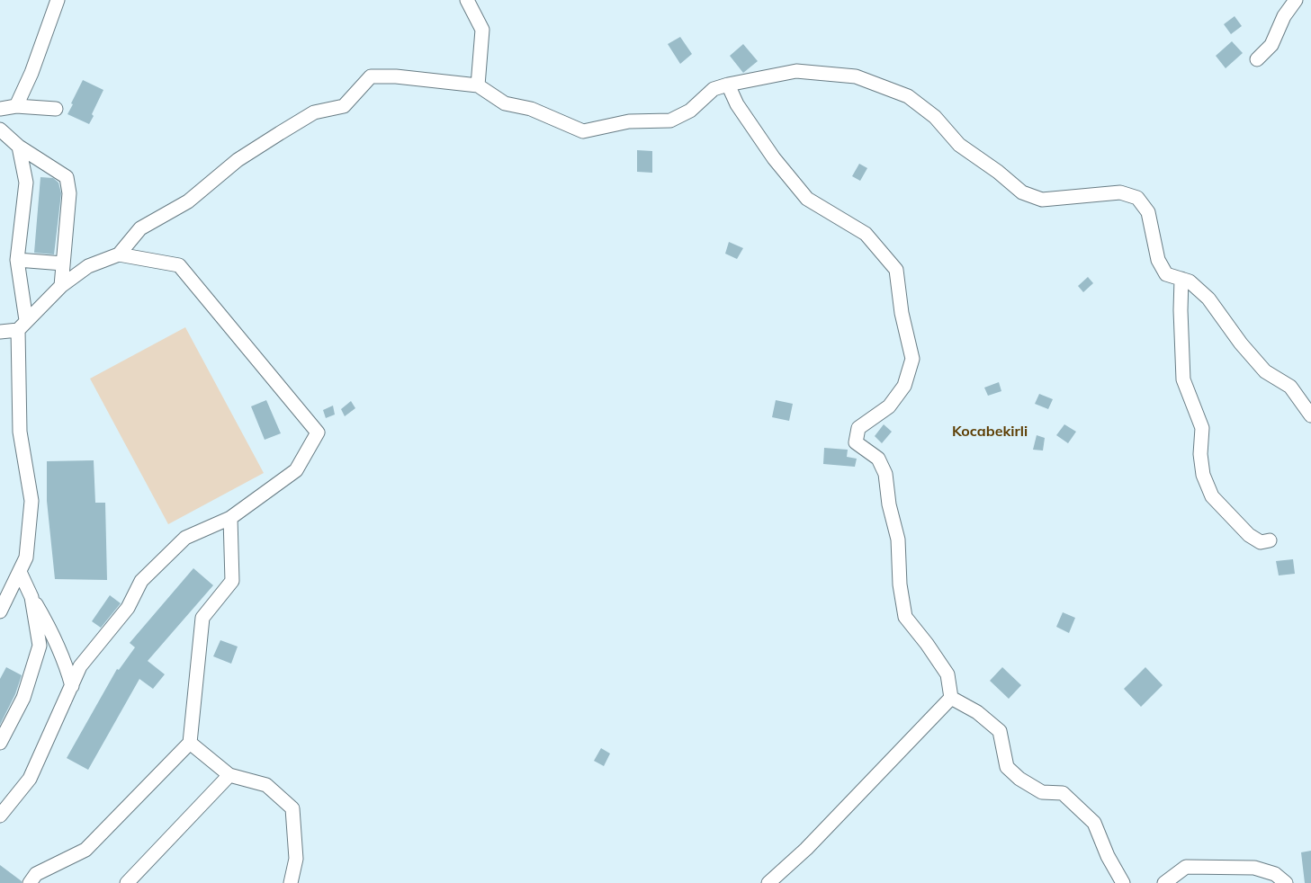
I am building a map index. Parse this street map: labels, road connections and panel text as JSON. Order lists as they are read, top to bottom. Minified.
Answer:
{"districts":["Kocabekirli"]}
